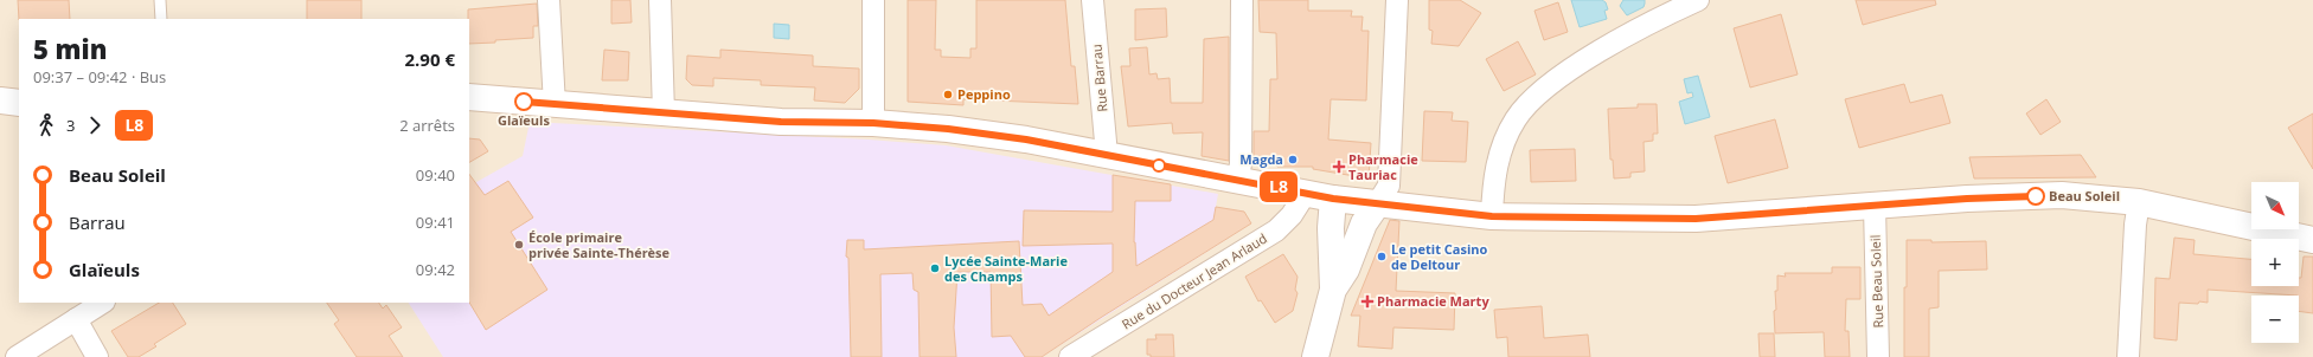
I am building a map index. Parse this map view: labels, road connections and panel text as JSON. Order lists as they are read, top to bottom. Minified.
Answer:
{"streets":{"street":["Rue Barrau","Rue du Docteur Jean Arlaud","Rue Beau Soleil"]},"places":{"other":["Peppino","Glaïeuls","Magda","Beau Soleil","École primaire privée Sainte-Thérèse","Le petit Casino de Deltour","Lycée Sainte-Marie des Champs"],"health":["Pharmacie Tauriac","Pharmacie Marty"]},"lines":["bus line L8"],"north":"bottom right","page":{"on_map":"L8","heading":["5 min","09:37 – 09:42 · Bus","2.90 €"],"legs":["3","L8","2 arrêts"],"list":[{"name":"Beau Soleil","value":"09:40"},{"name":"Barrau","value":"09:41"},{"name":"Glaïeuls","value":"09:42"}],"map_buttons":["+","−"]}}
